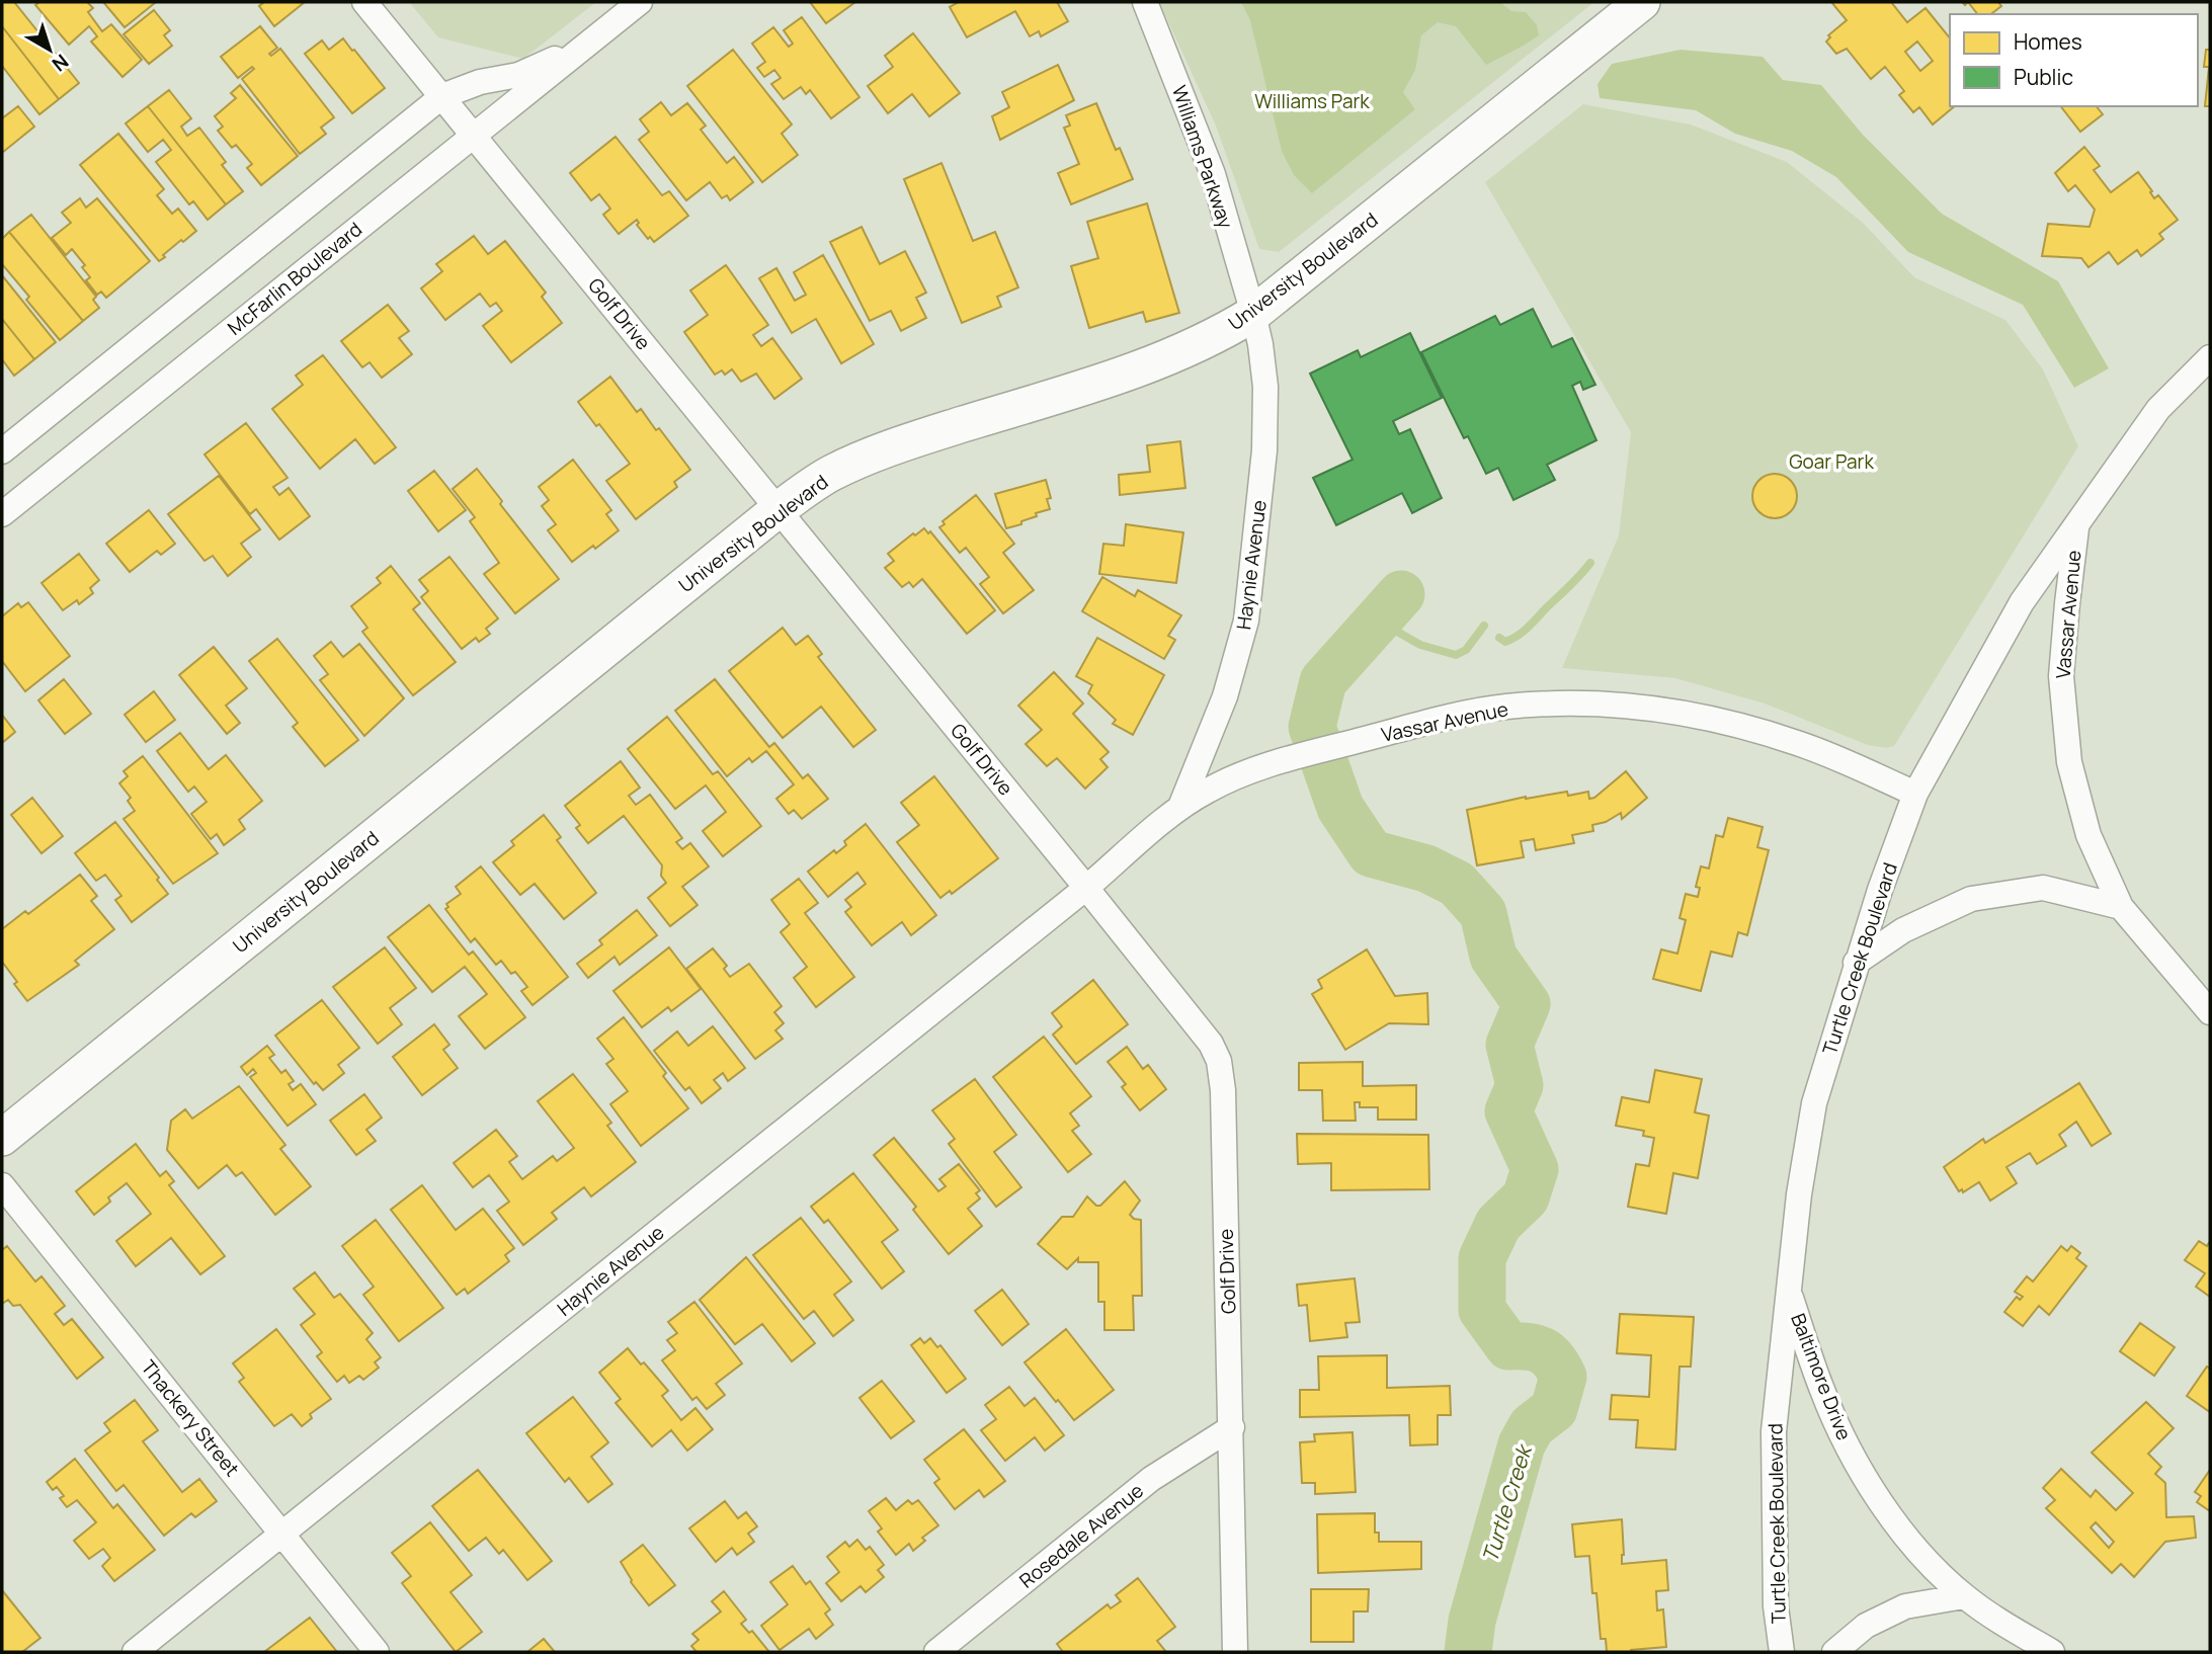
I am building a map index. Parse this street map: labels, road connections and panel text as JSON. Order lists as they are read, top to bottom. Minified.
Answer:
{"streets":{"street":["Williams Parkway","University Boulevard","McFarlin Boulevard","Golf Drive","Haynie Avenue","Vassar Avenue","Turtle Creek Boulevard","Baltimore Drive","Thackery Street","Rosedale Avenue"]},"crossings":[["Williams Parkway","University Boulevard"],["Williams Parkway","Haynie Avenue"],["University Boulevard","Golf Drive"],["University Boulevard","Haynie Avenue"],["McFarlin Boulevard","Golf Drive"],["Golf Drive","Haynie Avenue"],["Golf Drive","Vassar Avenue"],["Golf Drive","Rosedale Avenue"],["Haynie Avenue","Vassar Avenue"],["Haynie Avenue","Thackery Street"],["Vassar Avenue","Turtle Creek Boulevard"],["Turtle Creek Boulevard","Baltimore Drive"]],"water":["Turtle Creek"],"parks":["Williams Park","Goar Park"],"legend":["Homes","Public"],"north":"bottom right"}
